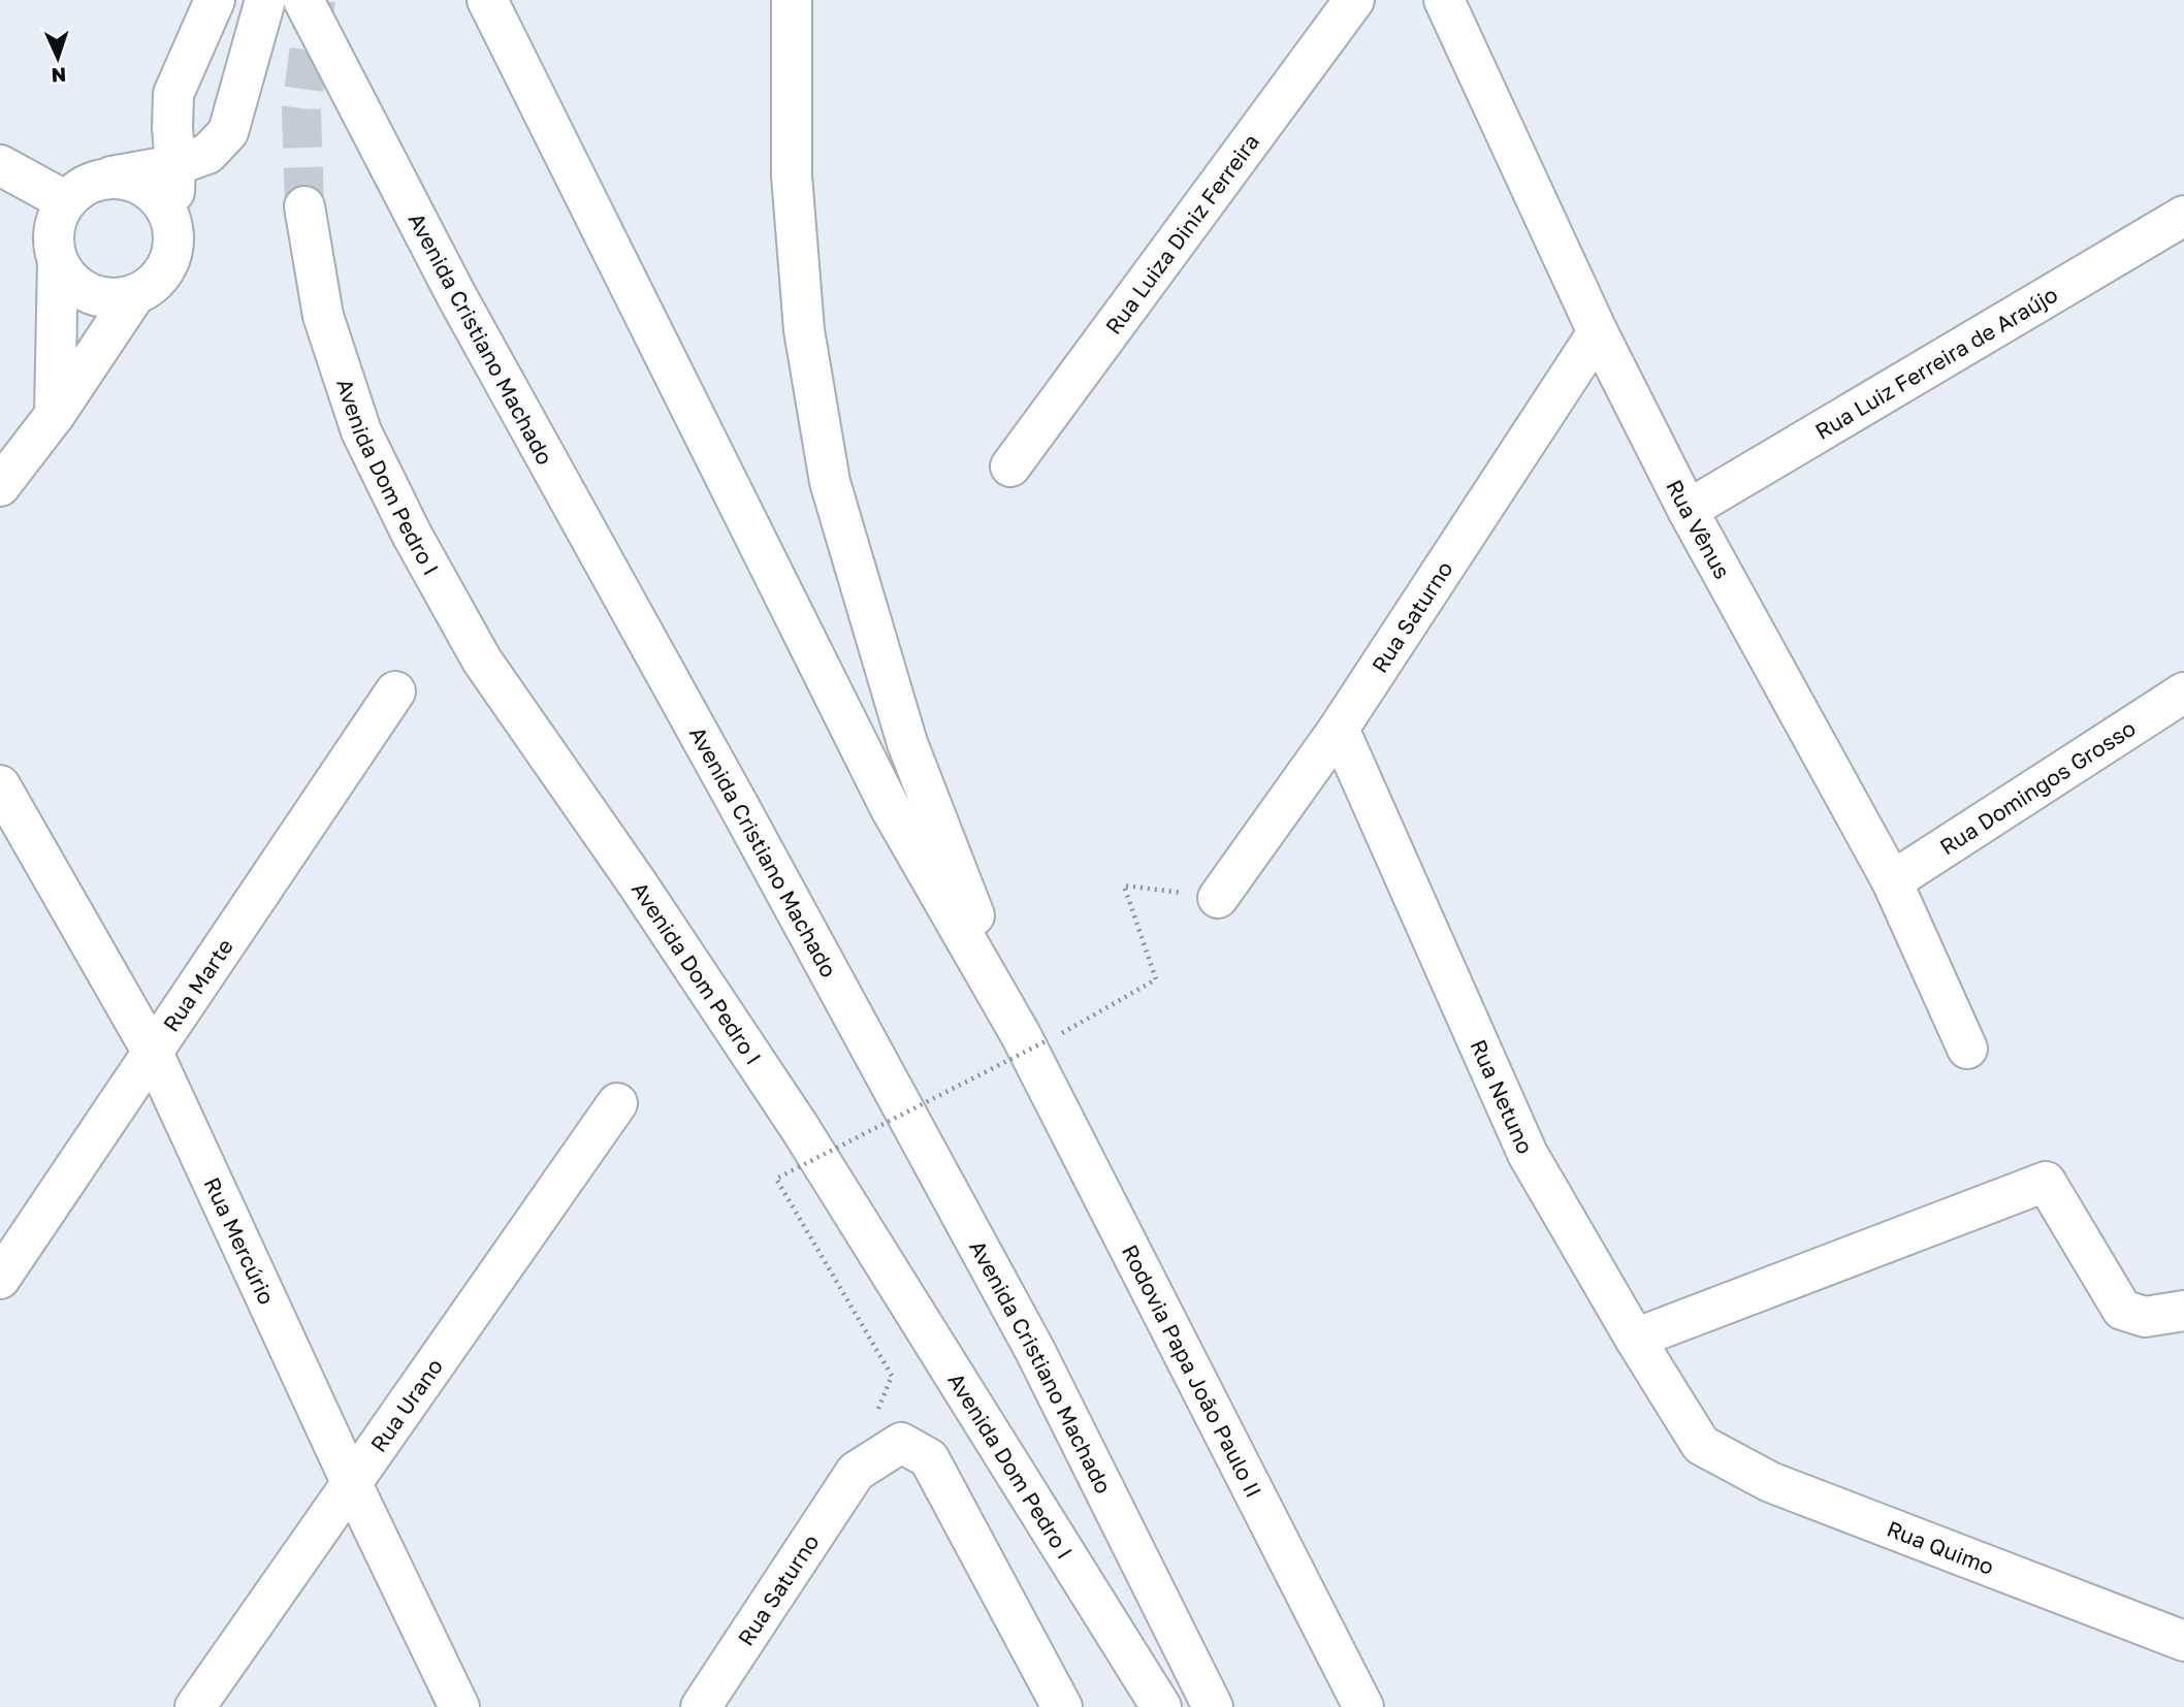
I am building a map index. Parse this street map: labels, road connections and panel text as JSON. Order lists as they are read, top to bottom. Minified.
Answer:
{"streets":{"main road":["Rua Luiza Diniz Ferreira","Avenida Cristiano Machado","Rua Luiz Ferreira de Araújo","Avenida Dom Pedro I","Rua Vênus","Rua Saturno","Rua Domingos Grosso","Rua Marte","Rua Netuno","Rua Mercúrio","Rodovia Papa João Paulo II","Rua Urano","Rua Quimo"]},"crossings":[["Rua Luiz Ferreira de Araújo","Rua Vênus"],["Rua Vênus","Rua Saturno"],["Rua Vênus","Rua Domingos Grosso"],["Rua Saturno","Rua Netuno"],["Rua Marte","Rua Mercúrio"],["Rua Netuno","Rua Quimo"],["Rua Mercúrio","Rua Urano"]],"north":"bottom"}
